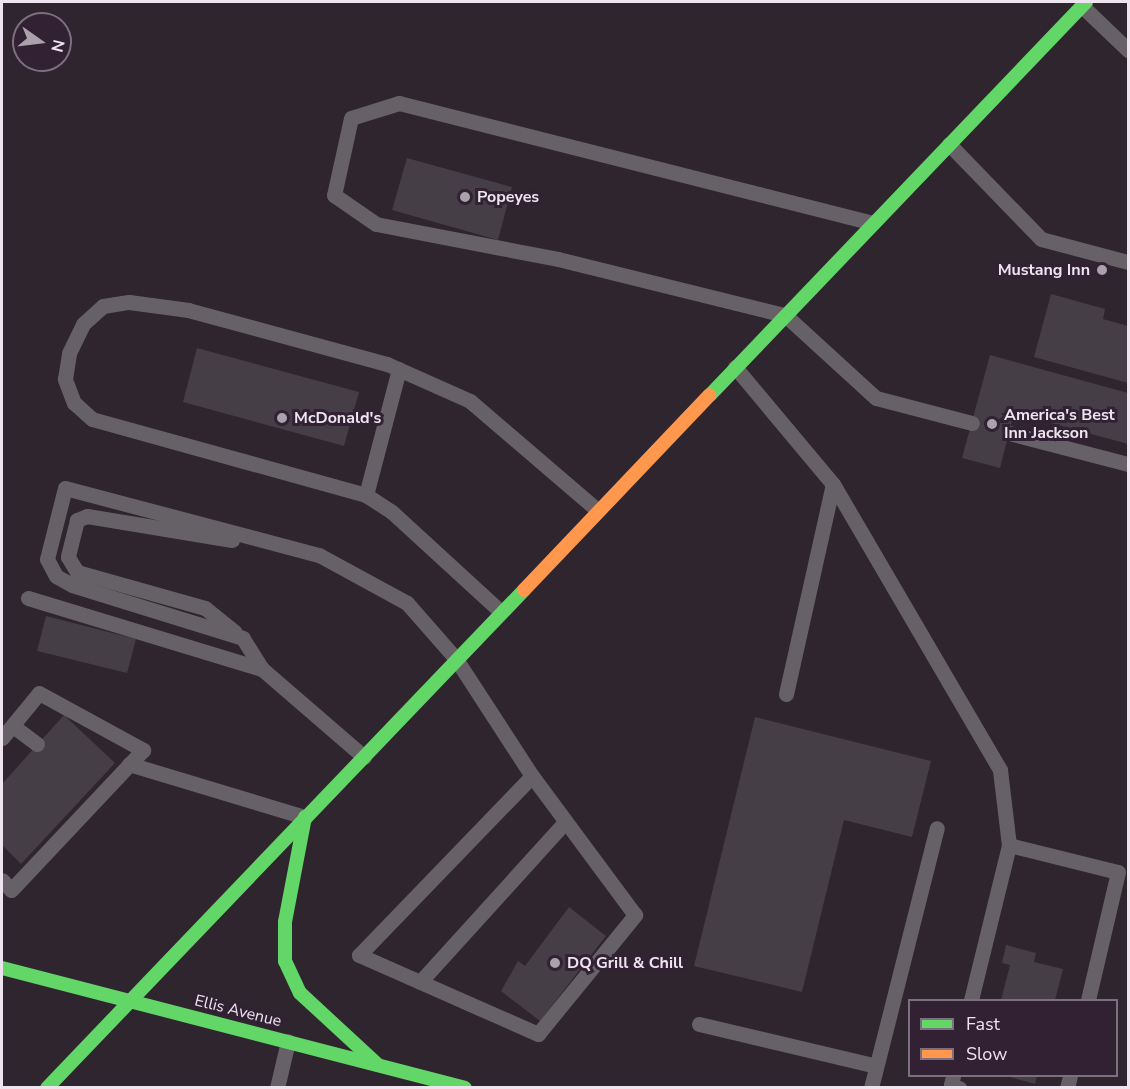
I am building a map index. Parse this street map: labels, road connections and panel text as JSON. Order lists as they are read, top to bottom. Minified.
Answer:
{"streets":{"main road":["Ellis Avenue"]},"places":["Popeyes","Mustang Inn","McDonald's","America's Best Inn Jackson","DQ Grill & Chill"],"legend":["Fast","Slow"],"north":"right"}
